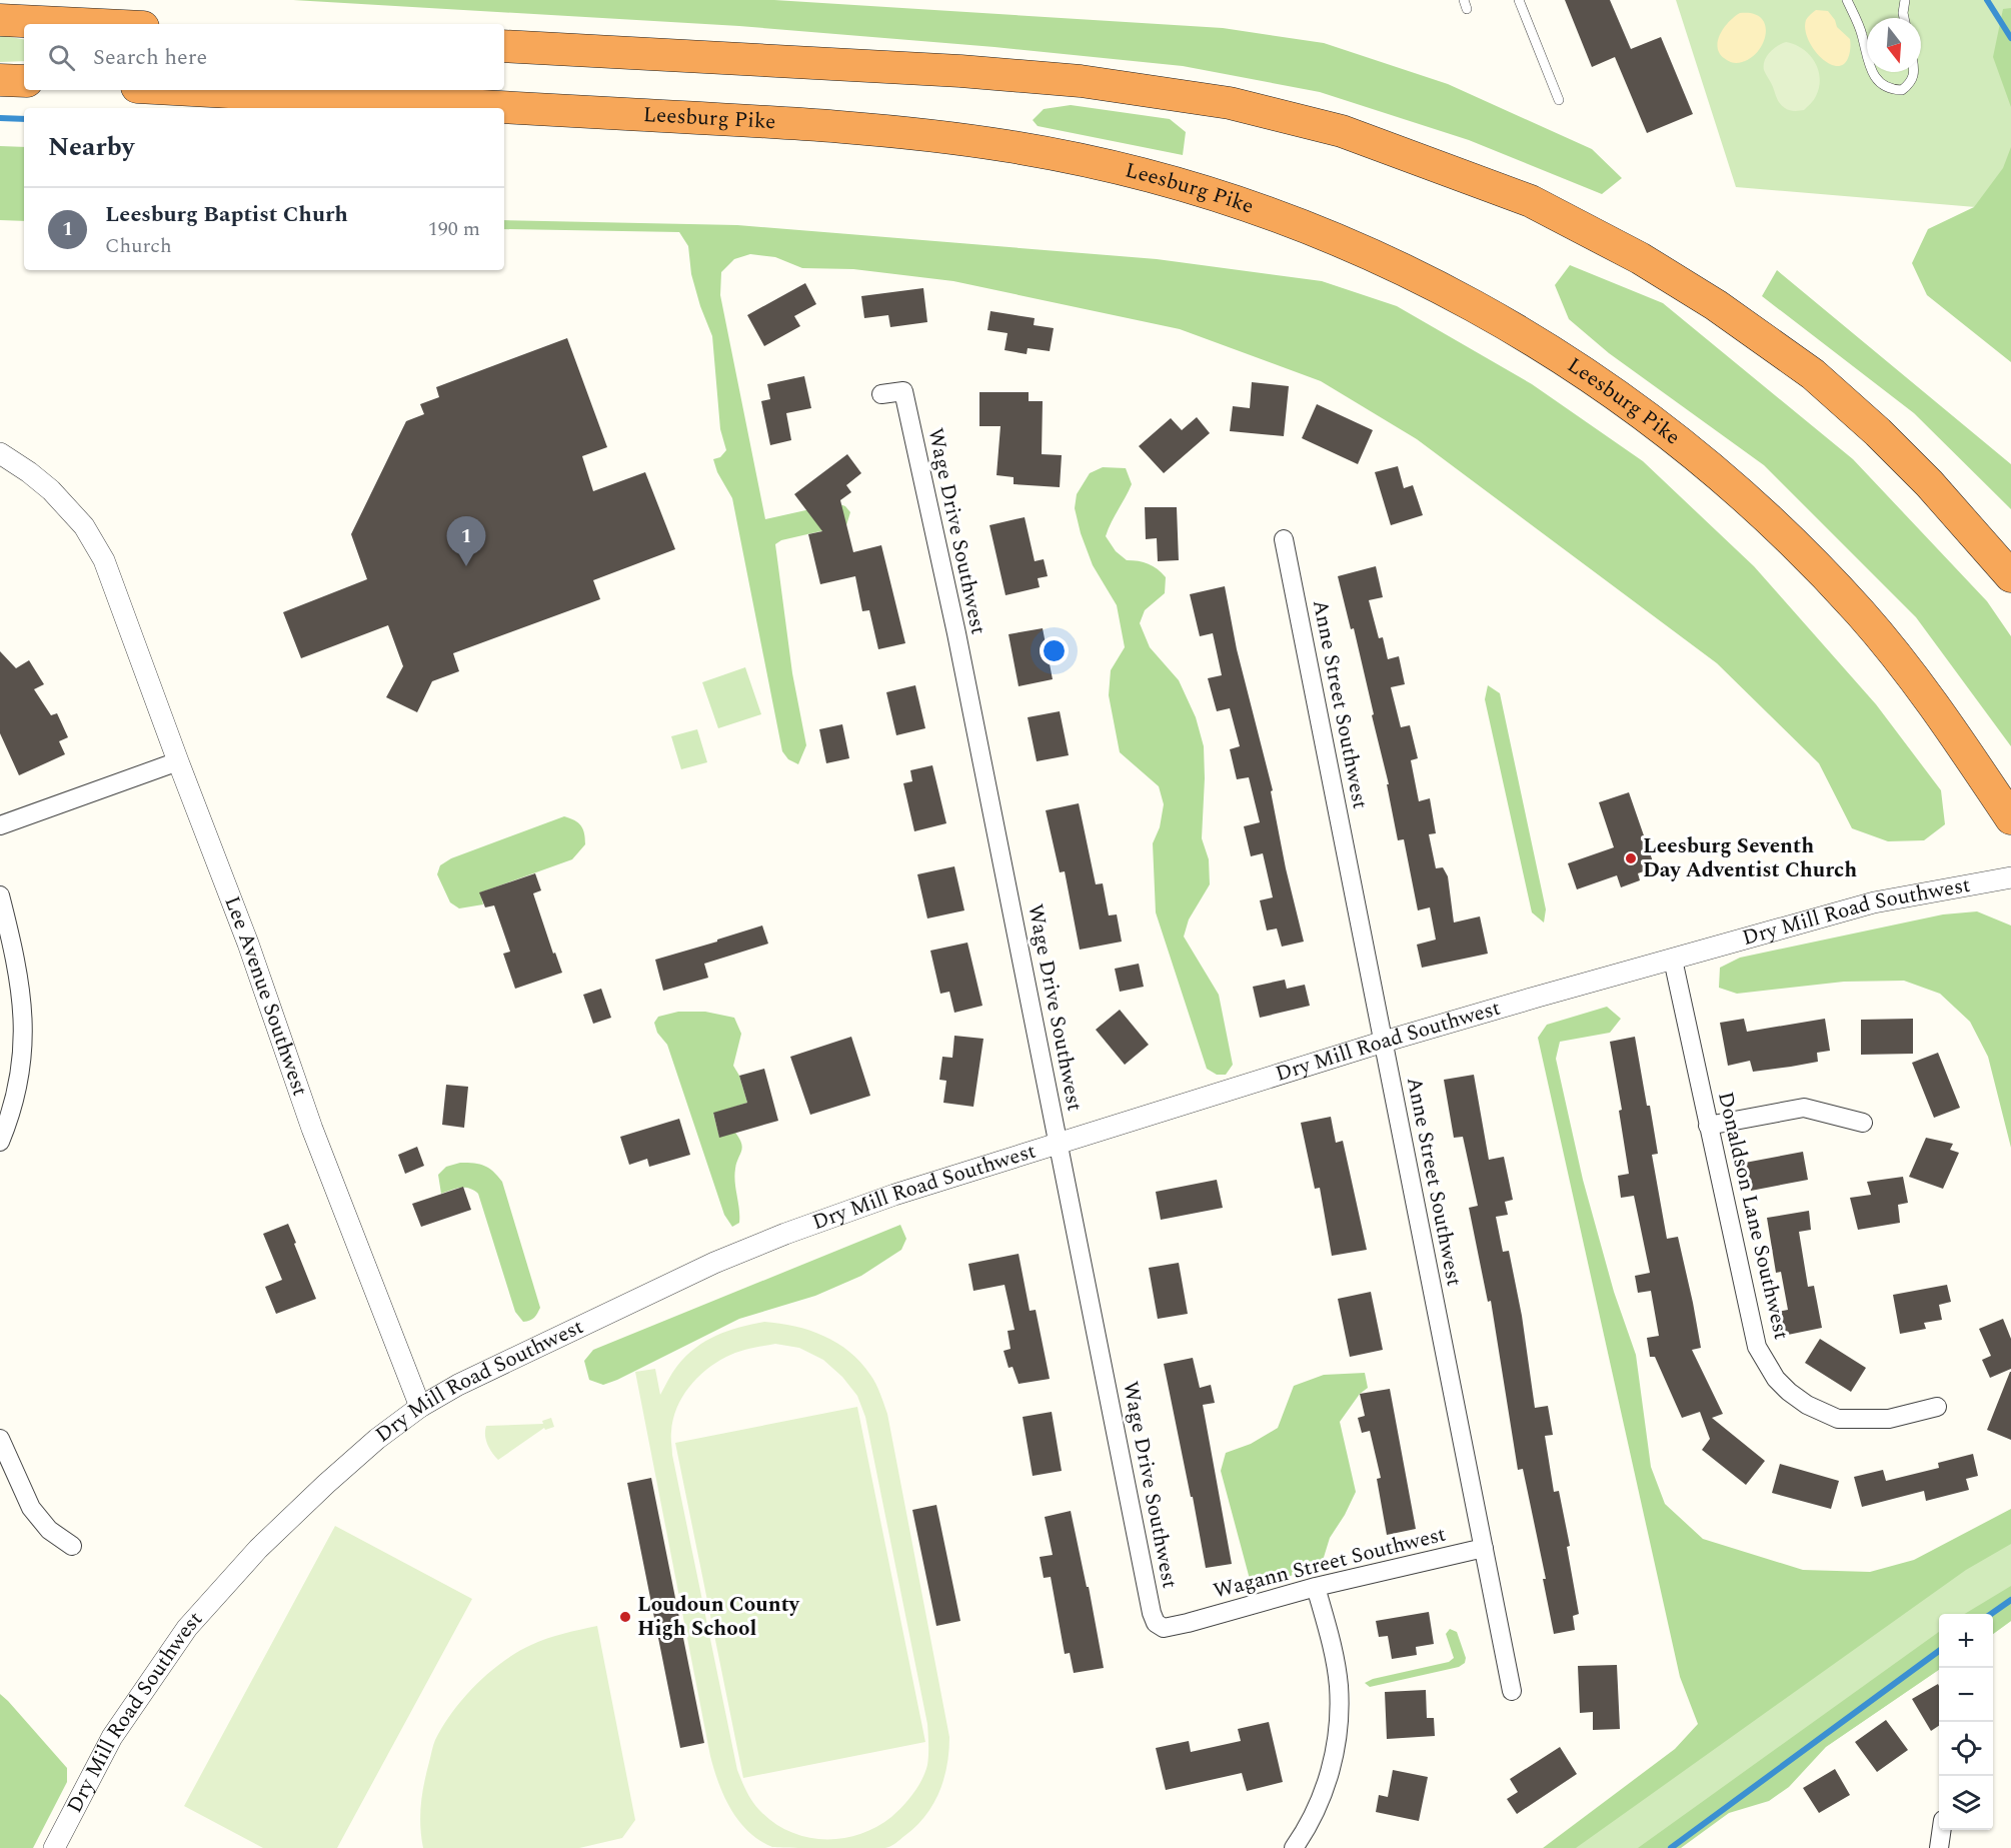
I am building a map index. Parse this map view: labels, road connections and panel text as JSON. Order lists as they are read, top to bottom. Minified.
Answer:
{"streets":{"highway":["Leesburg Pike"],"street":["Wage Drive Southwest","Anne Street Southwest","Dry Mill Road Southwest","Lee Avenue Southwest","Donaldson Lane Southwest","Wagann Street Southwest"]},"crossings":[["Wage Drive Southwest","Dry Mill Road Southwest"],["Wage Drive Southwest","Wagann Street Southwest"],["Anne Street Southwest","Dry Mill Road Southwest"],["Anne Street Southwest","Wagann Street Southwest"],["Dry Mill Road Southwest","Lee Avenue Southwest"],["Dry Mill Road Southwest","Donaldson Lane Southwest"]],"places":["Leesburg Seventh Day Adventist Church","Loudoun County High School"],"north":"bottom","page":{"search":"Search here","heading":"Nearby","list":[{"mark":"1","name":"Leesburg Baptist Churh","note":"Church","value":"190 m"}],"pins":"1","map_buttons":["+","−"]}}
